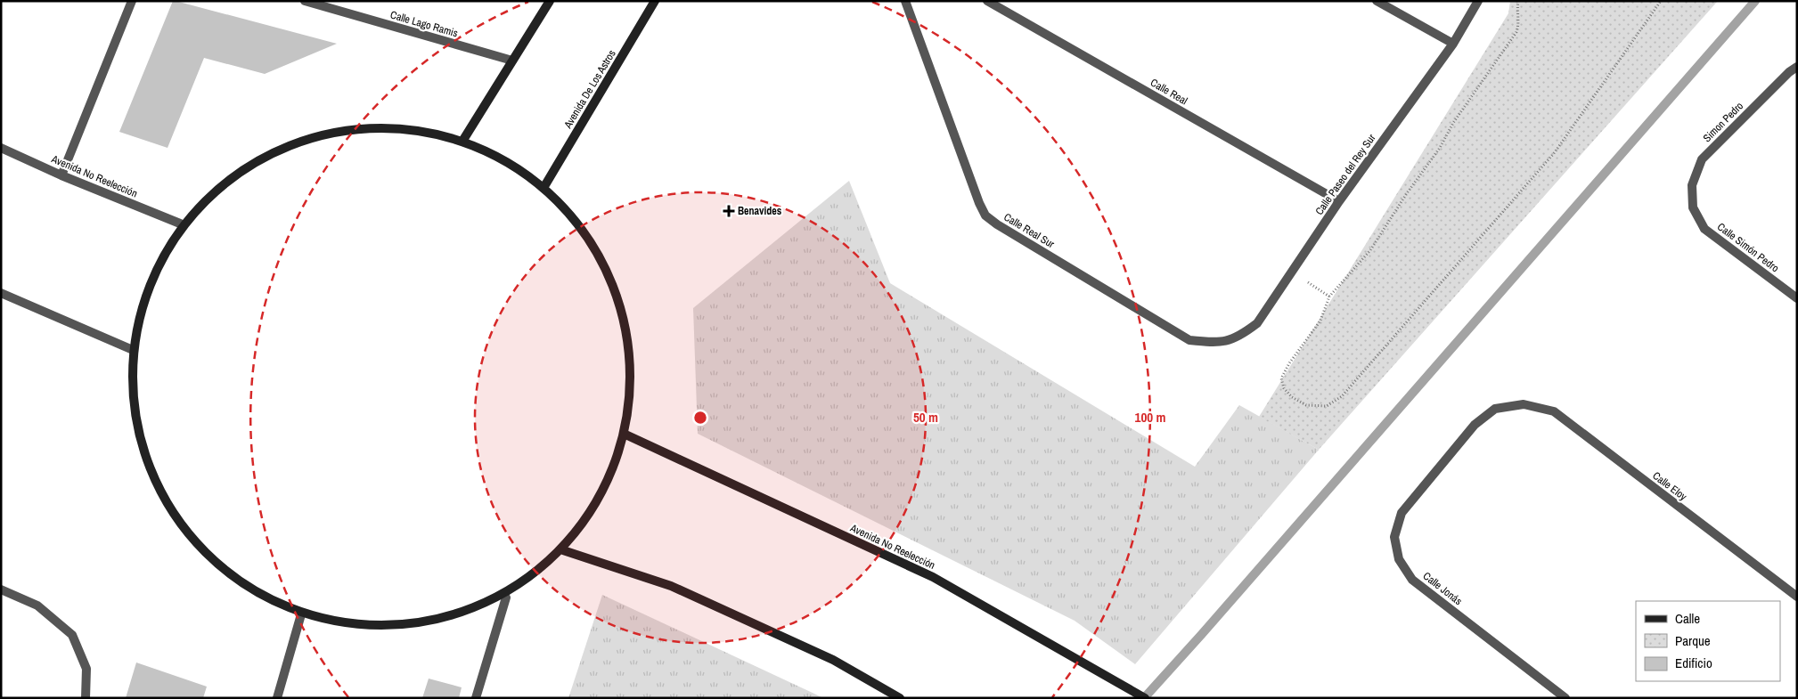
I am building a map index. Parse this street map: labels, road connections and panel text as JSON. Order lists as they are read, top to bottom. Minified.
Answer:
{"streets":{"main road":["Avenida De Los Astros","Avenida No Reelección"],"street":["Calle Lago Ramis","Calle Real","Simon Pedro","Calle Paseo del Rey Sur","Calle Real Sur","Calle Simón Pedro","Calle Eloy","Calle Jonás"]},"crossings":[["Calle Real","Calle Paseo del Rey Sur"],["Simon Pedro","Calle Simón Pedro"],["Calle Paseo del Rey Sur","Calle Real Sur"],["Calle Eloy","Calle Jonás"]],"places":{"health":["Benavides"]},"legend":["Calle","Parque","Edificio"],"rings":["50 m","100 m"]}
